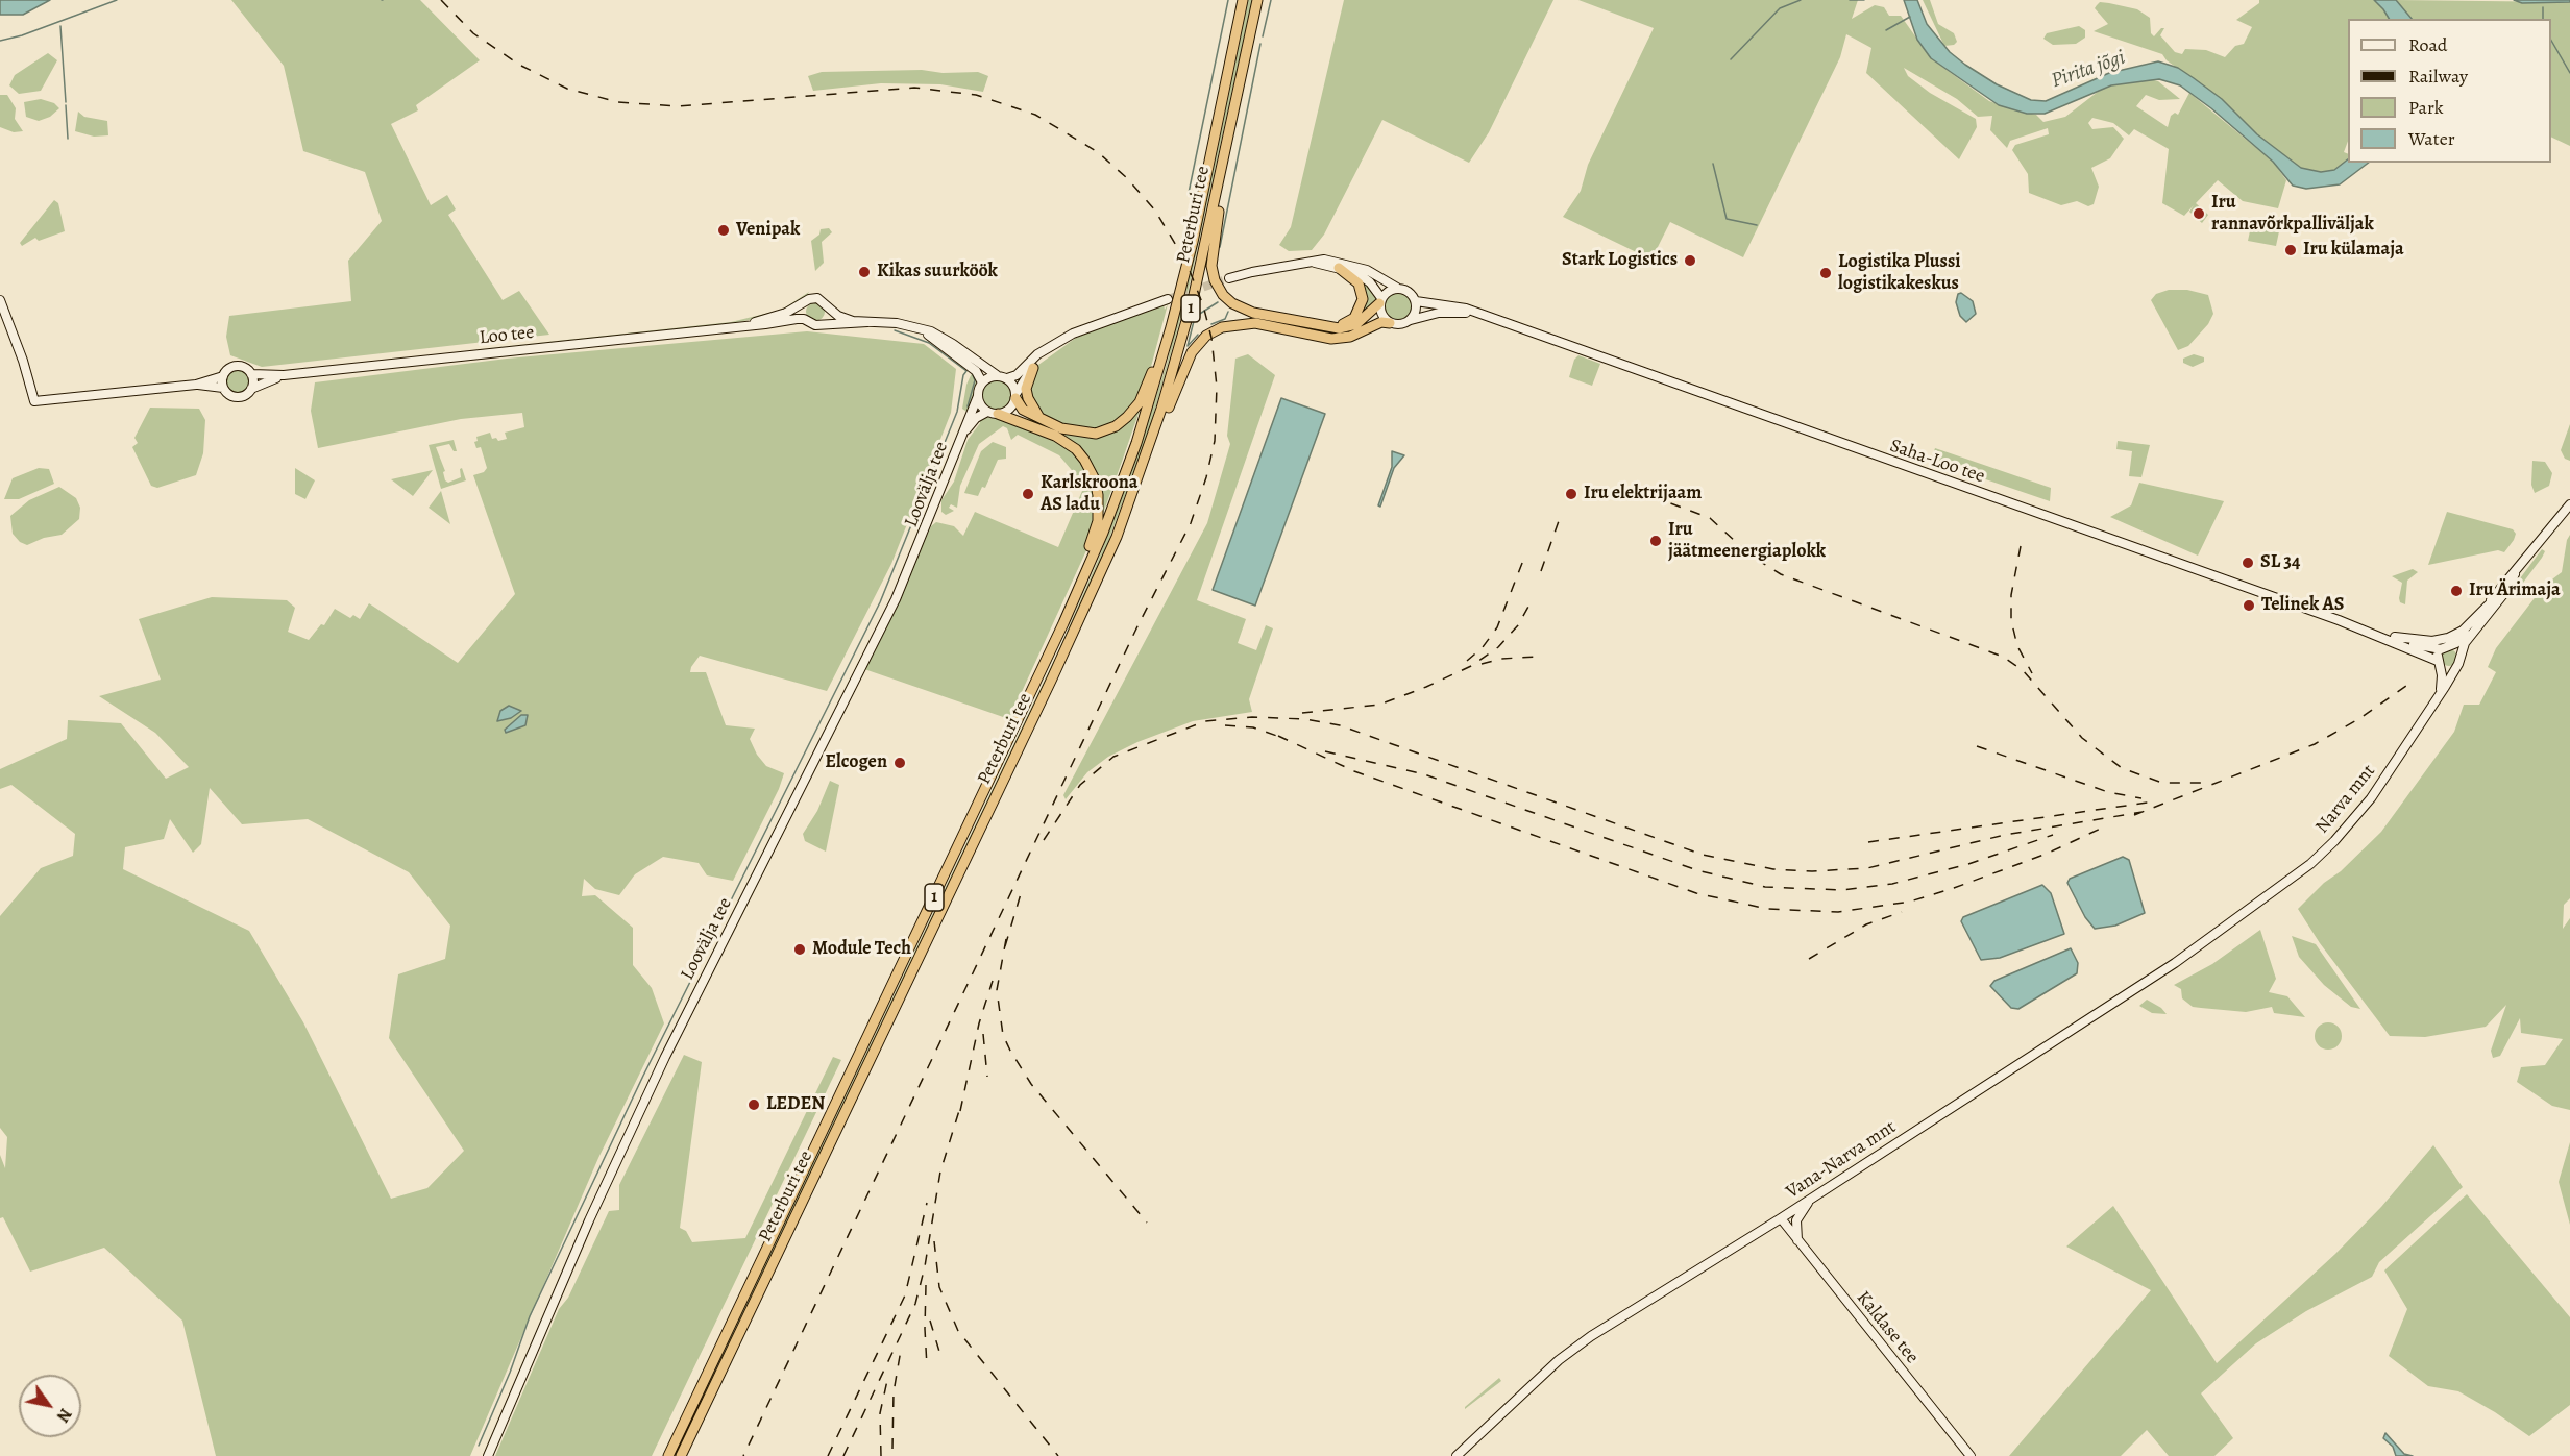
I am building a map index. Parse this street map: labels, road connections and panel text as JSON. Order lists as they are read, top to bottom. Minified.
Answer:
{"streets":{"highway":["Peterburi tee","1"],"street":["Loo tee","Saha-Loo tee","Loovälja tee","Narva mnt","Vana-Narva mnt","Kaldase tee"]},"crossings":[["Loo tee","Loovälja tee"],["Saha-Loo tee","Narva mnt"],["Narva mnt","Vana-Narva mnt"],["Vana-Narva mnt","Kaldase tee"]],"water":["Pirita jõgi"],"places":["Iru rannavõrkpalliväljak","Venipak","Iru külamaja","Stark Logistics","Kikas suurköök","Logistika Plussi logistikakeskus","Karlskroona AS ladu","Iru elektrijaam","Iru jäätmeenergiaplokk","SL 34","Iru Ärimaja","Telinek AS","Elcogen","Module Tech","LEDEN"],"legend":["Road","Railway","Park","Water"],"north":"bottom right"}
